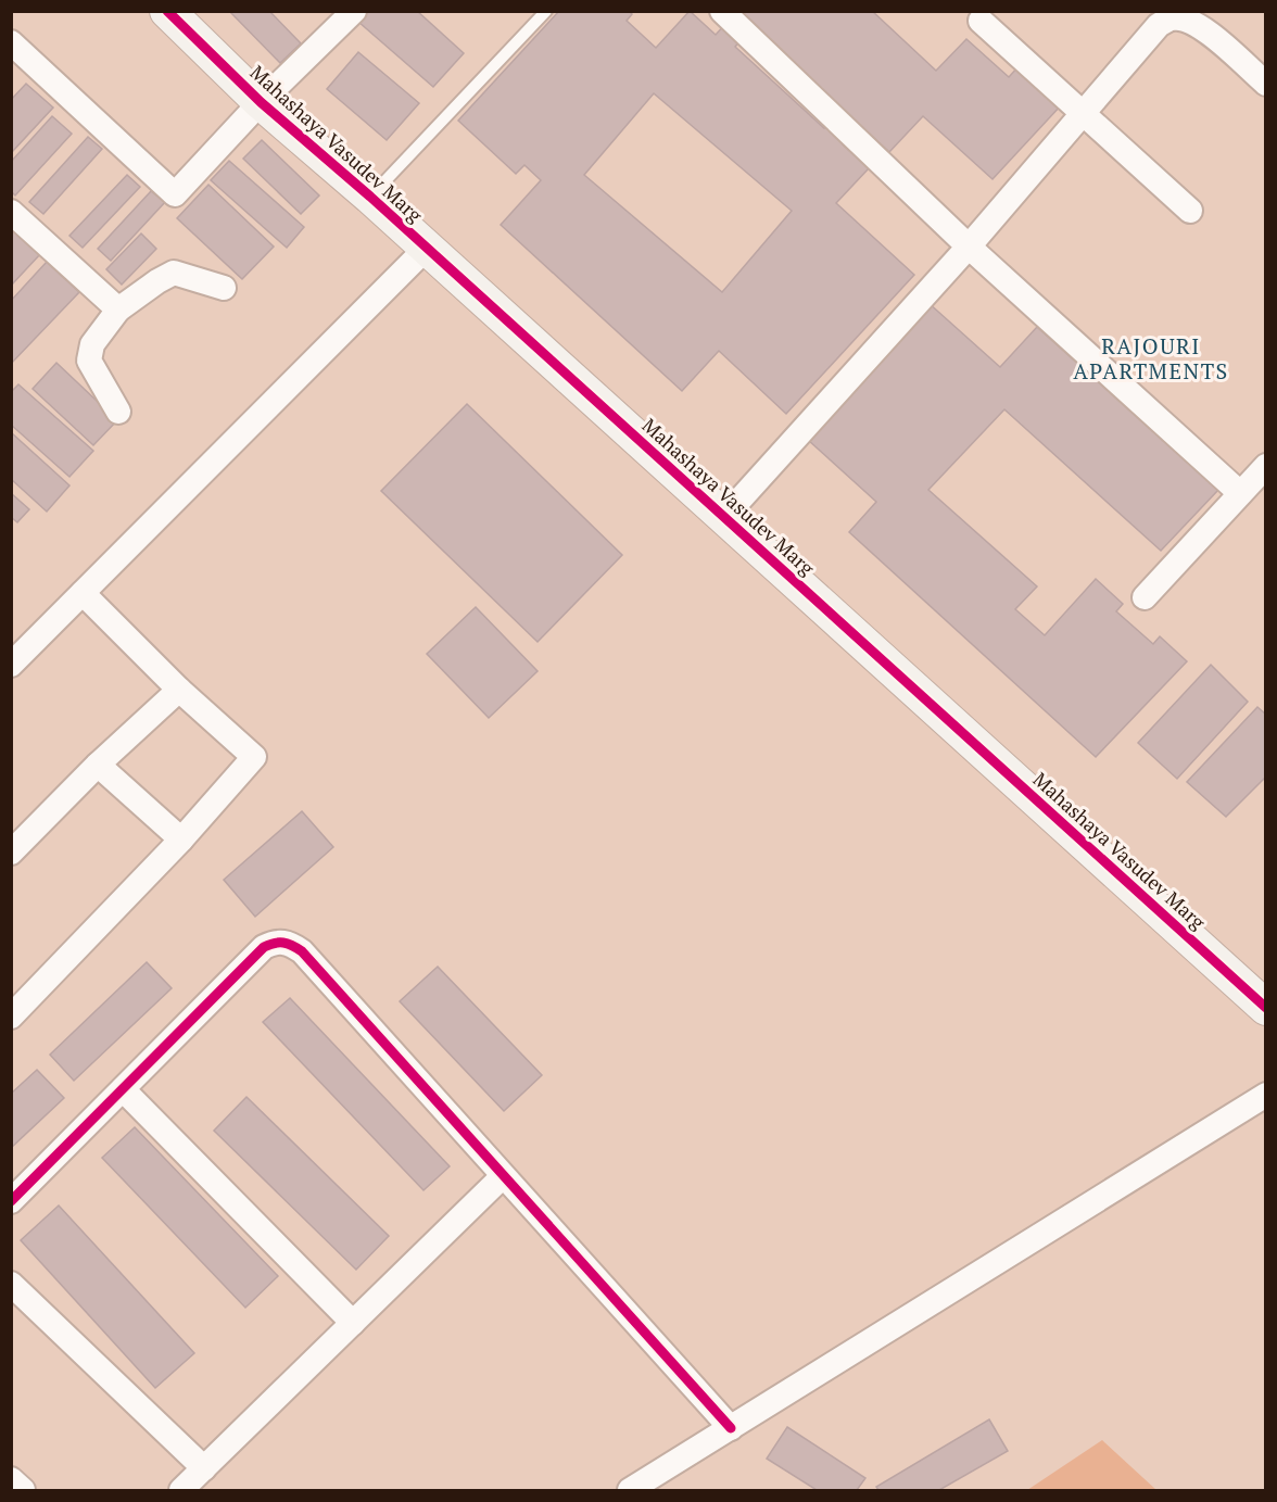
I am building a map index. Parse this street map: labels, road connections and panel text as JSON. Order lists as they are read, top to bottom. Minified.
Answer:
{"streets":{"street":["Mahashaya Vasudev Marg"]},"districts":["RAJOURI APARTMENTS"]}
